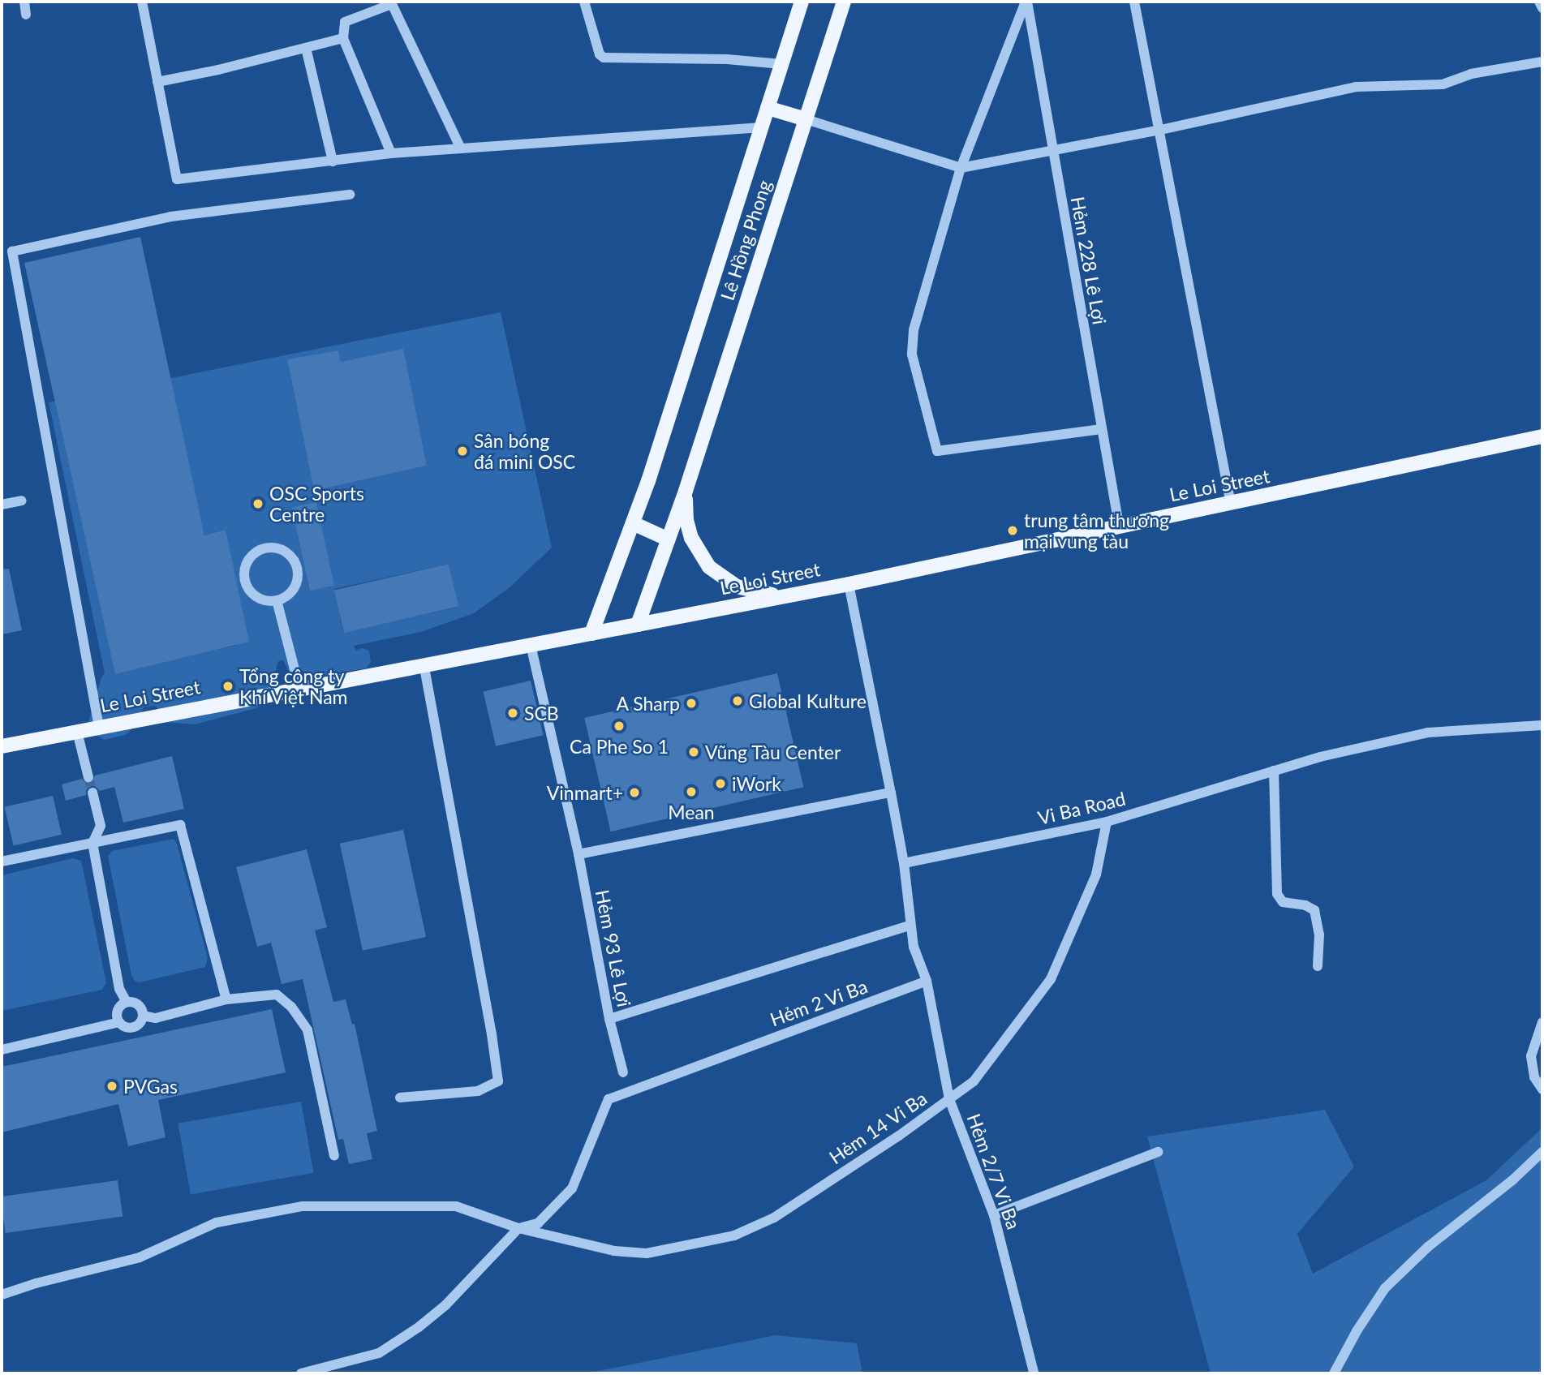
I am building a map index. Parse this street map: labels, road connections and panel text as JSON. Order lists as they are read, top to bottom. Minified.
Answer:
{"streets":{"main road":["Lê Hồng Phong","Le Loi Street"],"street":["Hẻm 228 Lê Lợi","Vi Ba Road","Hẻm 93 Lê Lợi","Hẻm 2 Vi Ba","Hẻm 14 Vi Ba","Hẻm 2/7 Vi Ba"]},"crossings":[["Lê Hồng Phong","Le Loi Street"],["Hẻm 228 Lê Lợi","Le Loi Street"],["Le Loi Street","Hẻm 93 Lê Lợi"],["Vi Ba Road","Hẻm 14 Vi Ba"],["Hẻm 2 Vi Ba","Hẻm 14 Vi Ba"],["Hẻm 2 Vi Ba","Hẻm 2/7 Vi Ba"],["Hẻm 14 Vi Ba","Hẻm 2/7 Vi Ba"]],"places":["Sân bóng đá mini OSC","OSC Sports Centre","trung tâm thương mại vung tàu","Tổng công ty Khí Việt Nam","Global Kulture","A Sharp","SCB","Ca Phe So 1","Vũng Tàu Center","iWork","Mean","Vinmart+","PVGas"]}
